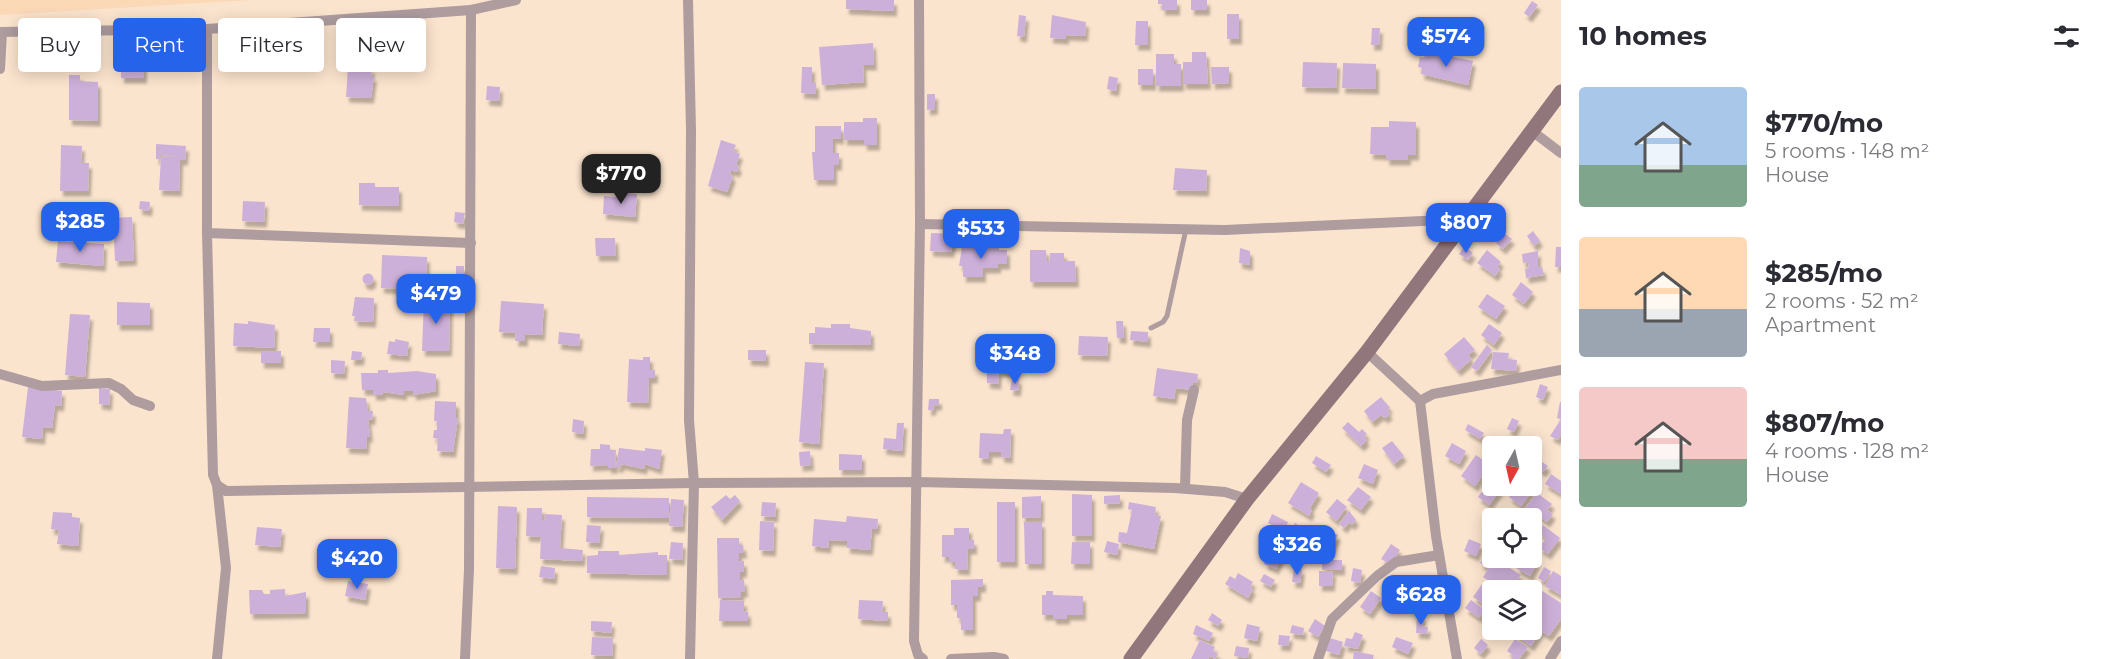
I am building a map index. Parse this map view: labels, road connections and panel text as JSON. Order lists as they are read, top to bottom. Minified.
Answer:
{"north":"bottom","page":{"heading":"10 homes","price":["$574","$770","$285","$807","$533","$479","$348","$326","$420","$628"],"chip":["Buy","Rent","Filters","New"],"list":[{"name":"$770/mo","note":"5 rooms · 148 m² · House"},{"name":"$285/mo","note":"2 rooms · 52 m² · Apartment"},{"name":"$807/mo","note":"4 rooms · 128 m² · House"}]}}
